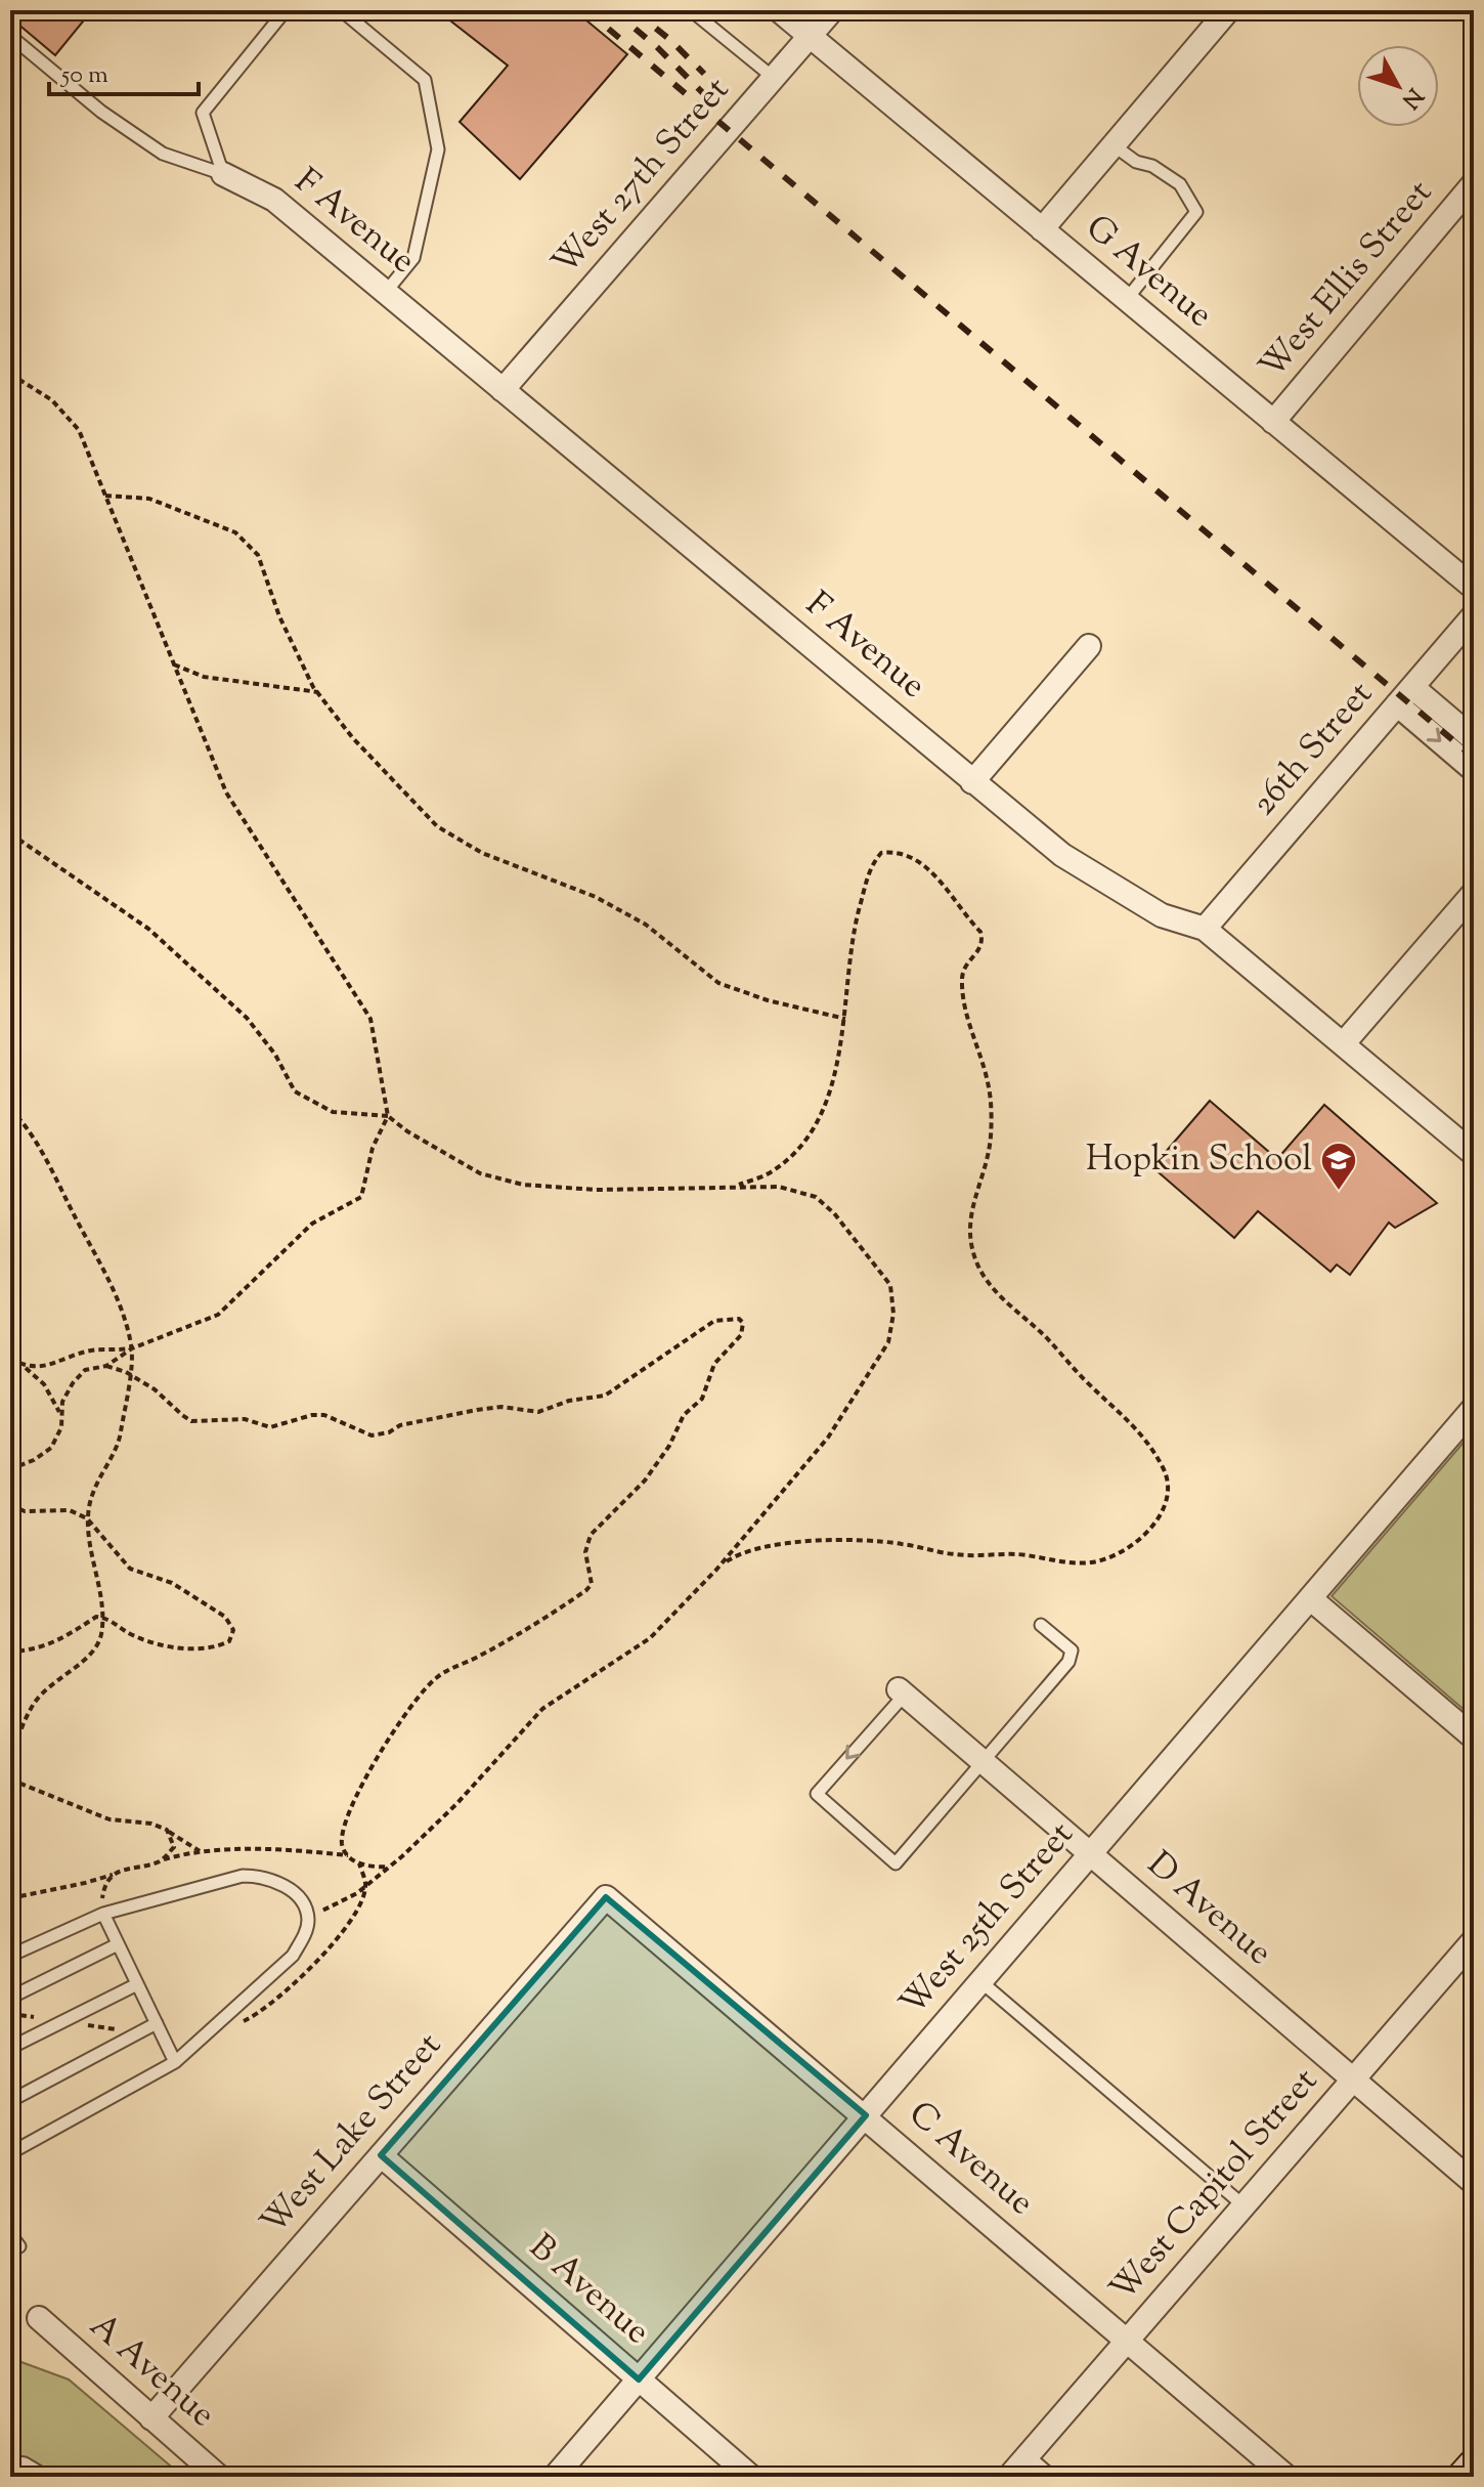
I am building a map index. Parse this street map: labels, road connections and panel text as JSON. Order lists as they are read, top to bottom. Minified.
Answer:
{"streets":{"street":["West 27th Street","F Avenue","G Avenue","West Ellis Street","26th Street","D Avenue","West 25th Street","West Lake Street","C Avenue","West Capitol Street","B Avenue","A Avenue"]},"crossings":[["West 27th Street","F Avenue"],["West 27th Street","G Avenue"],["F Avenue","26th Street"],["G Avenue","West Ellis Street"],["D Avenue","West 25th Street"],["D Avenue","West Capitol Street"],["West 25th Street","C Avenue"],["West 25th Street","B Avenue"],["West Lake Street","C Avenue"],["West Lake Street","B Avenue"],["West Lake Street","A Avenue"],["C Avenue","West Capitol Street"]],"places":{"school or university":["Hopkin School"]},"scale_bar":"50 m","north":"bottom right"}
